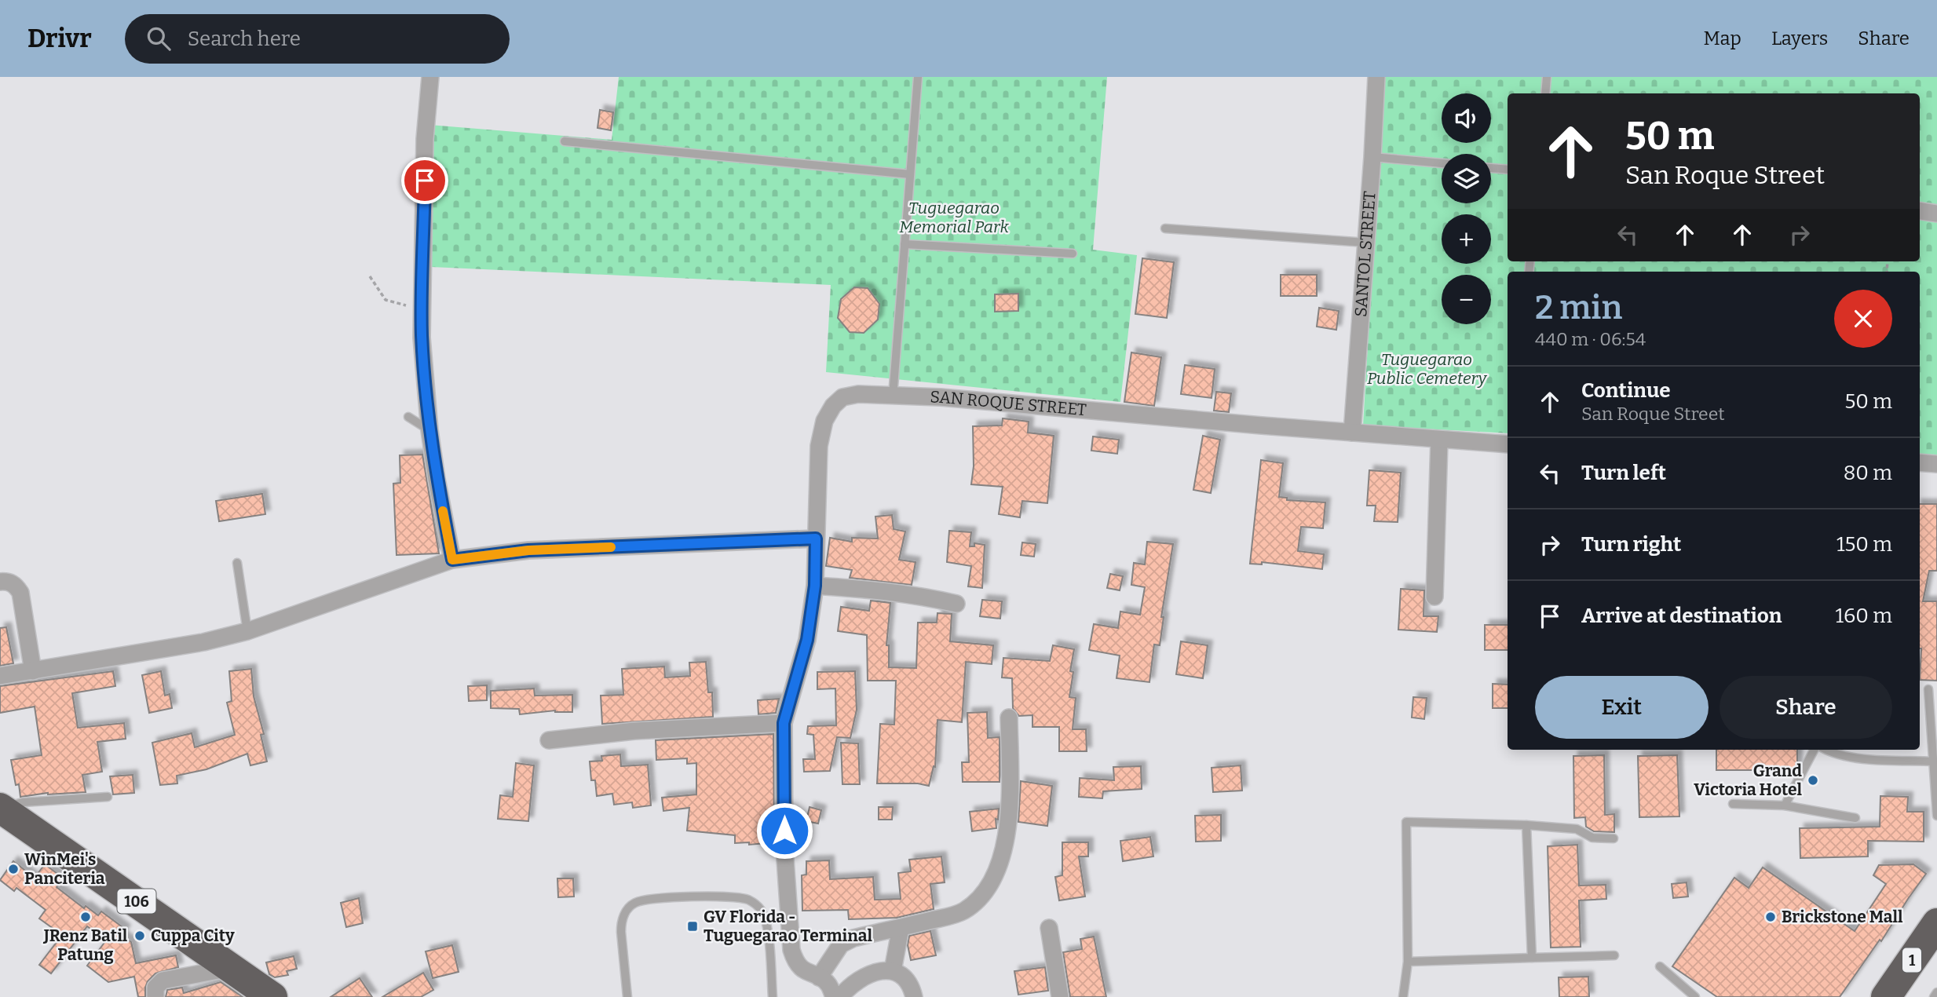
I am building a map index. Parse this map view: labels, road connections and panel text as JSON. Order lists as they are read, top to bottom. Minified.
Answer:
{"streets":{"highway":["106","1"],"street":["SANTOL STREET","SAN ROQUE STREET"]},"crossings":[["SANTOL STREET","SAN ROQUE STREET"]],"parks":["Tuguegarao Memorial Park","Tuguegarao Public Cemetery"],"places":{"other":["Grand Victoria Hotel","WinMei's Panciteria","JRenz Batil Patung","Brickstone Mall","Cuppa City"],"transit":["GV Florida - Tuguegarao Terminal"]},"page":{"header":"Drivr","search":"Search here","nav":["Map","Layers","Share"],"map_buttons":["+","−"],"turn":["50 m","San Roque Street"],"heading":["2 min","440 m · 06:54"],"list":[{"name":"Continue","note":"San Roque Street","value":"50 m"},{"name":"Turn left","value":"80 m"},{"name":"Turn right","value":"150 m"},{"name":"Arrive at destination","value":"160 m"}],"buttons":["Exit","Share"]}}
